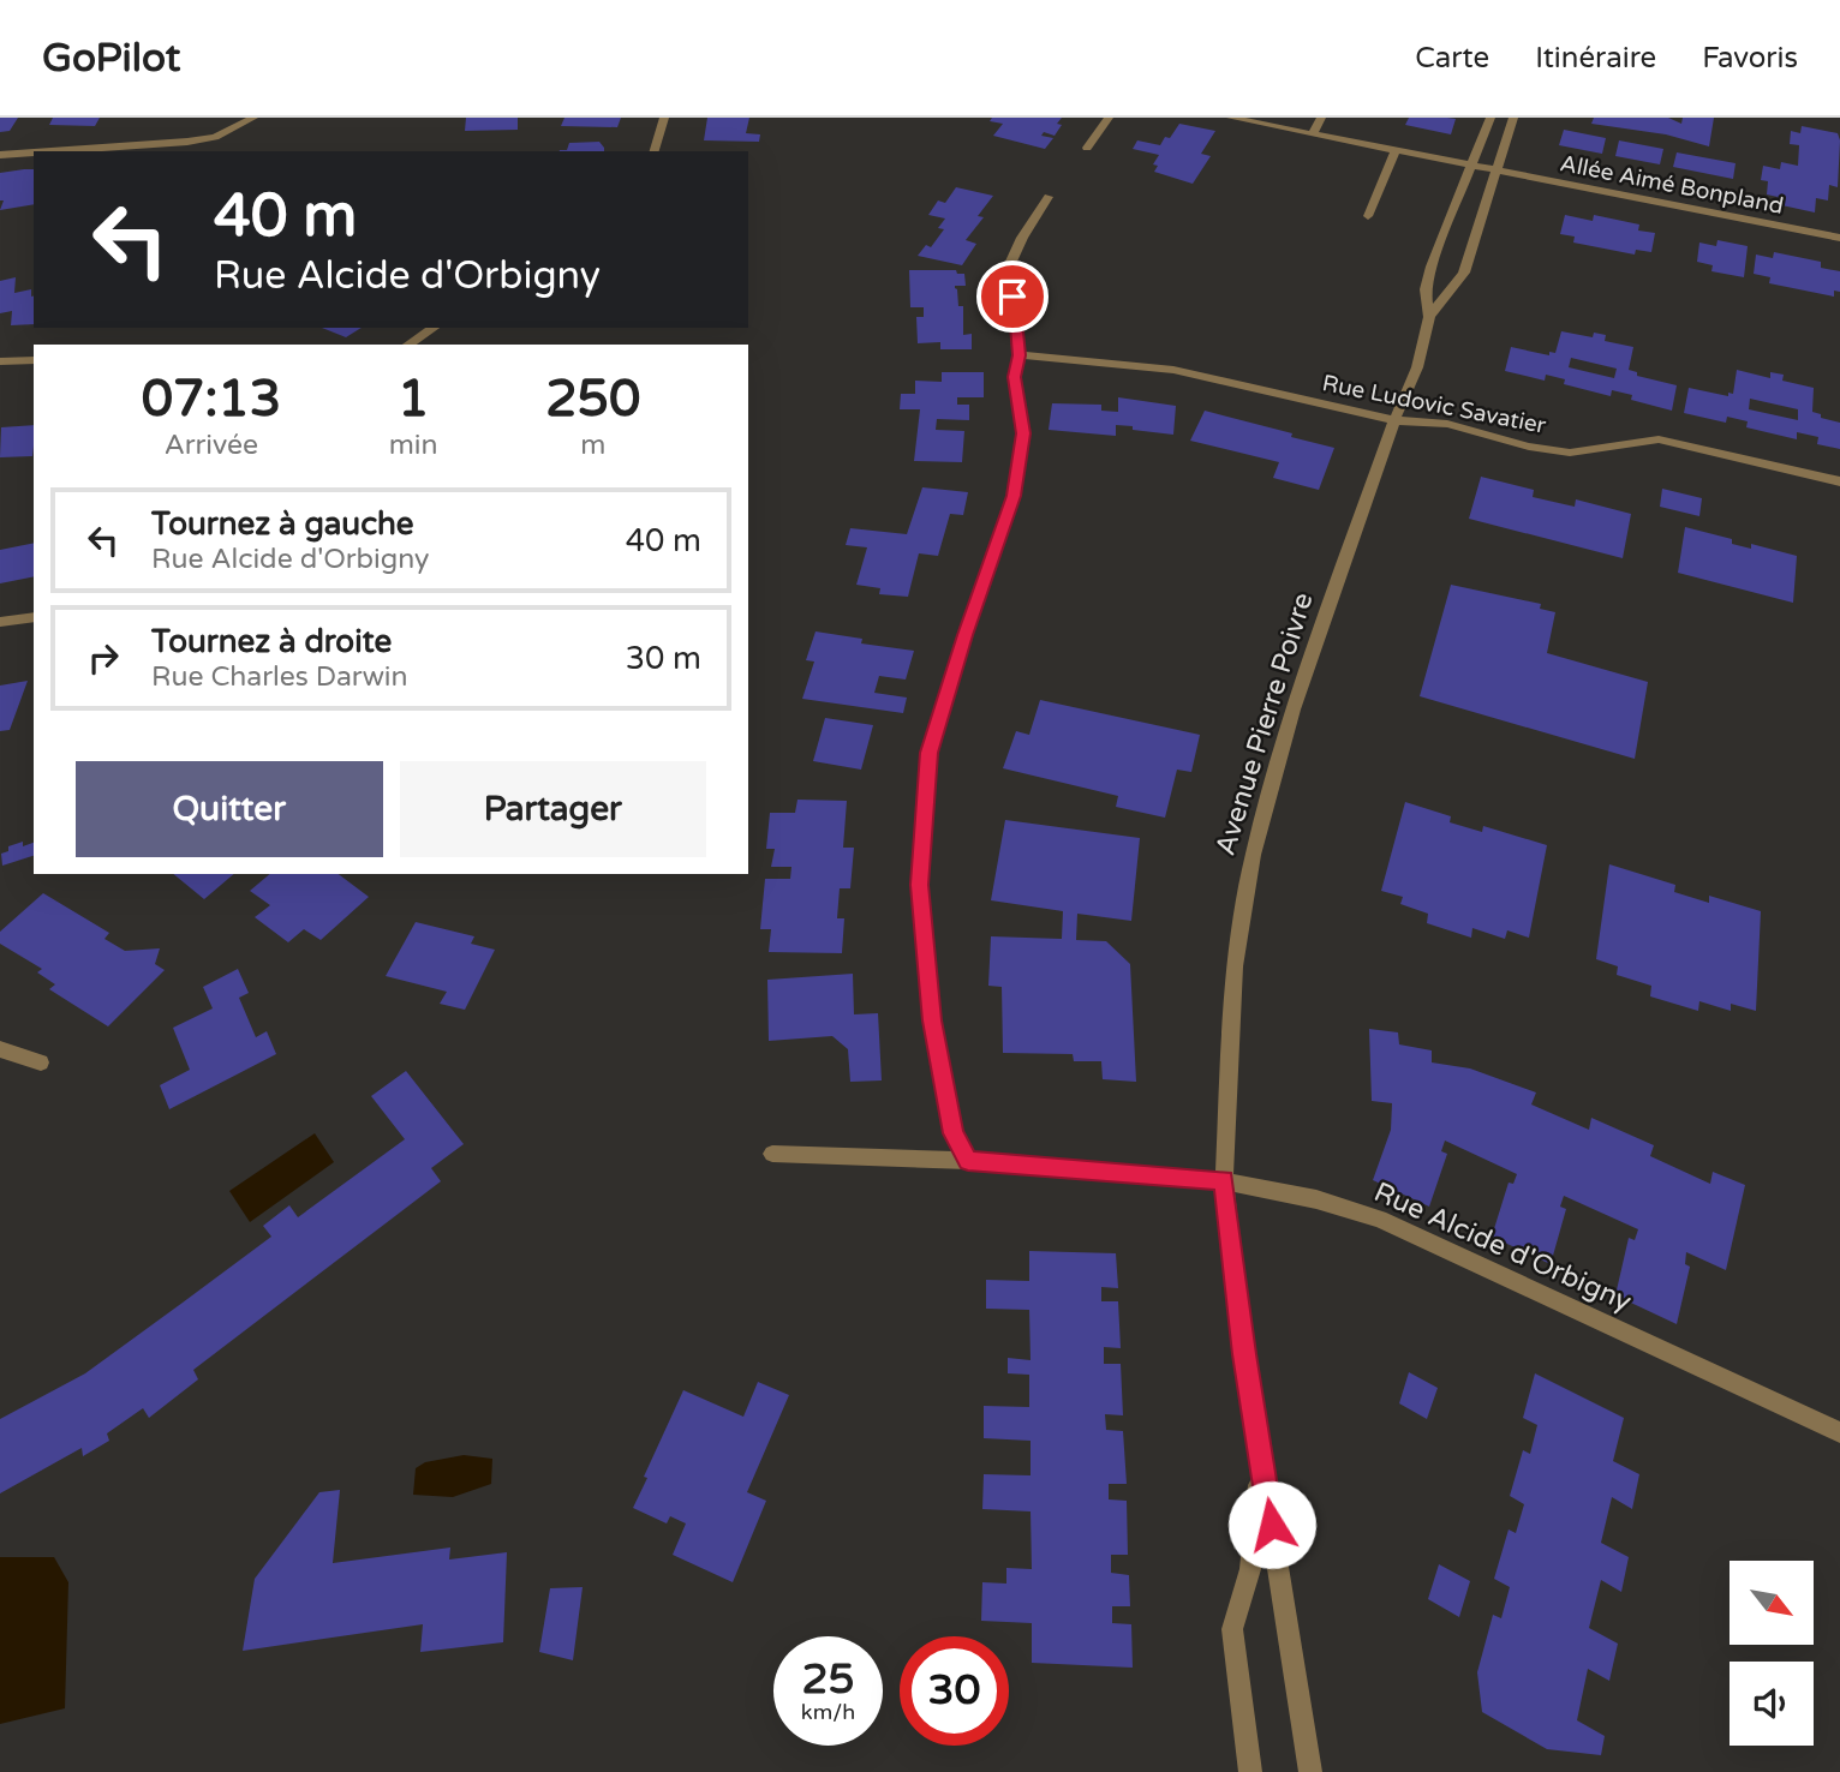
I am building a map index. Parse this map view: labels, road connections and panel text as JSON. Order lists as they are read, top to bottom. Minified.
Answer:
{"streets":{"street":["Allée Aimé Bonpland","Rue Ludovic Savatier","Avenue Pierre Poivre","Rue Alcide d'Orbigny"]},"crossings":[["Allée Aimé Bonpland","Avenue Pierre Poivre"],["Rue Ludovic Savatier","Avenue Pierre Poivre"],["Avenue Pierre Poivre","Rue Alcide d'Orbigny"]],"north":"bottom right","page":{"header":"GoPilot","nav":["Carte","Itinéraire","Favoris"],"turn":["40 m","Rue Alcide d'Orbigny"],"eta":["07:13","Arrivée","1","min","250","m"],"list":[{"name":"Tournez à gauche","note":"Rue Alcide d'Orbigny","value":"40 m"},{"name":"Tournez à droite","note":"Rue Charles Darwin","value":"30 m"}],"buttons":["Quitter","Partager"],"speed":"25 km/h","limit":"30"}}
